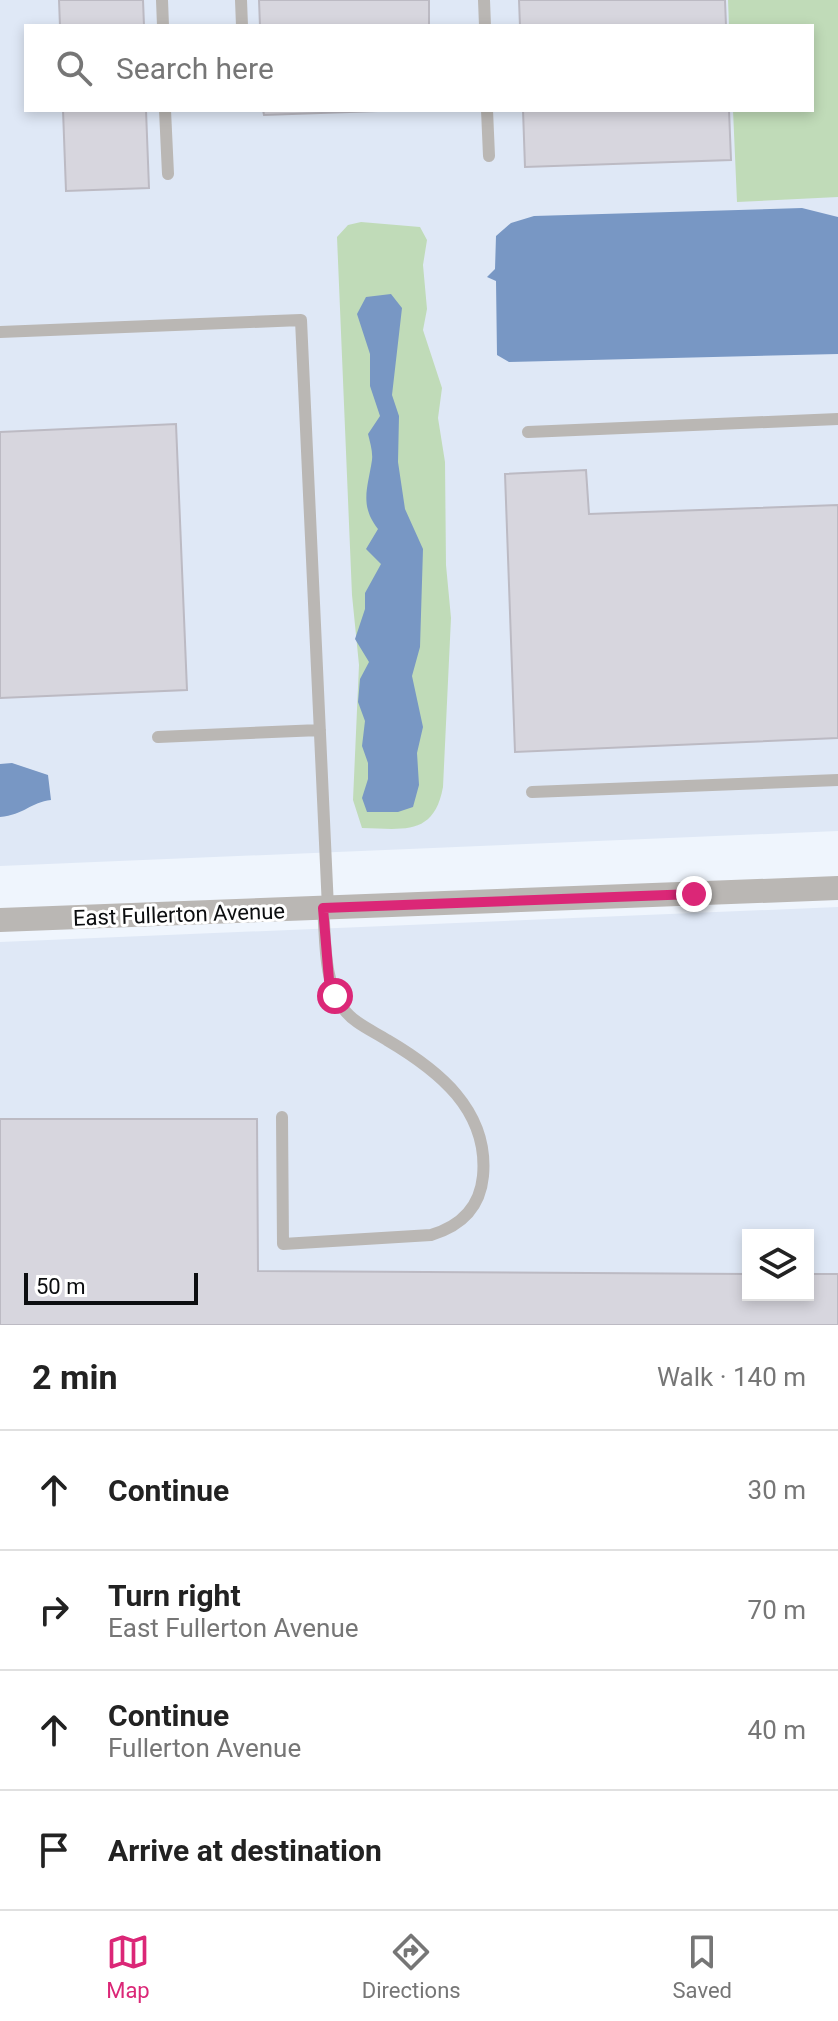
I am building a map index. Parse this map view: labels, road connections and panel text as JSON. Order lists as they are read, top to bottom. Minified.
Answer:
{"streets":{"street":["East Fullerton Avenue"]},"scale_bar":"50 m","page":{"search":"Search here","scale":"50 m","heading":["2 min","Walk · 140 m"],"list":[["Continue","30 m"],["Turn right","East Fullerton Avenue","70 m"],["Continue","Fullerton Avenue","40 m"],"Arrive at destination"],"nav":["Map","Directions","Saved"]}}
